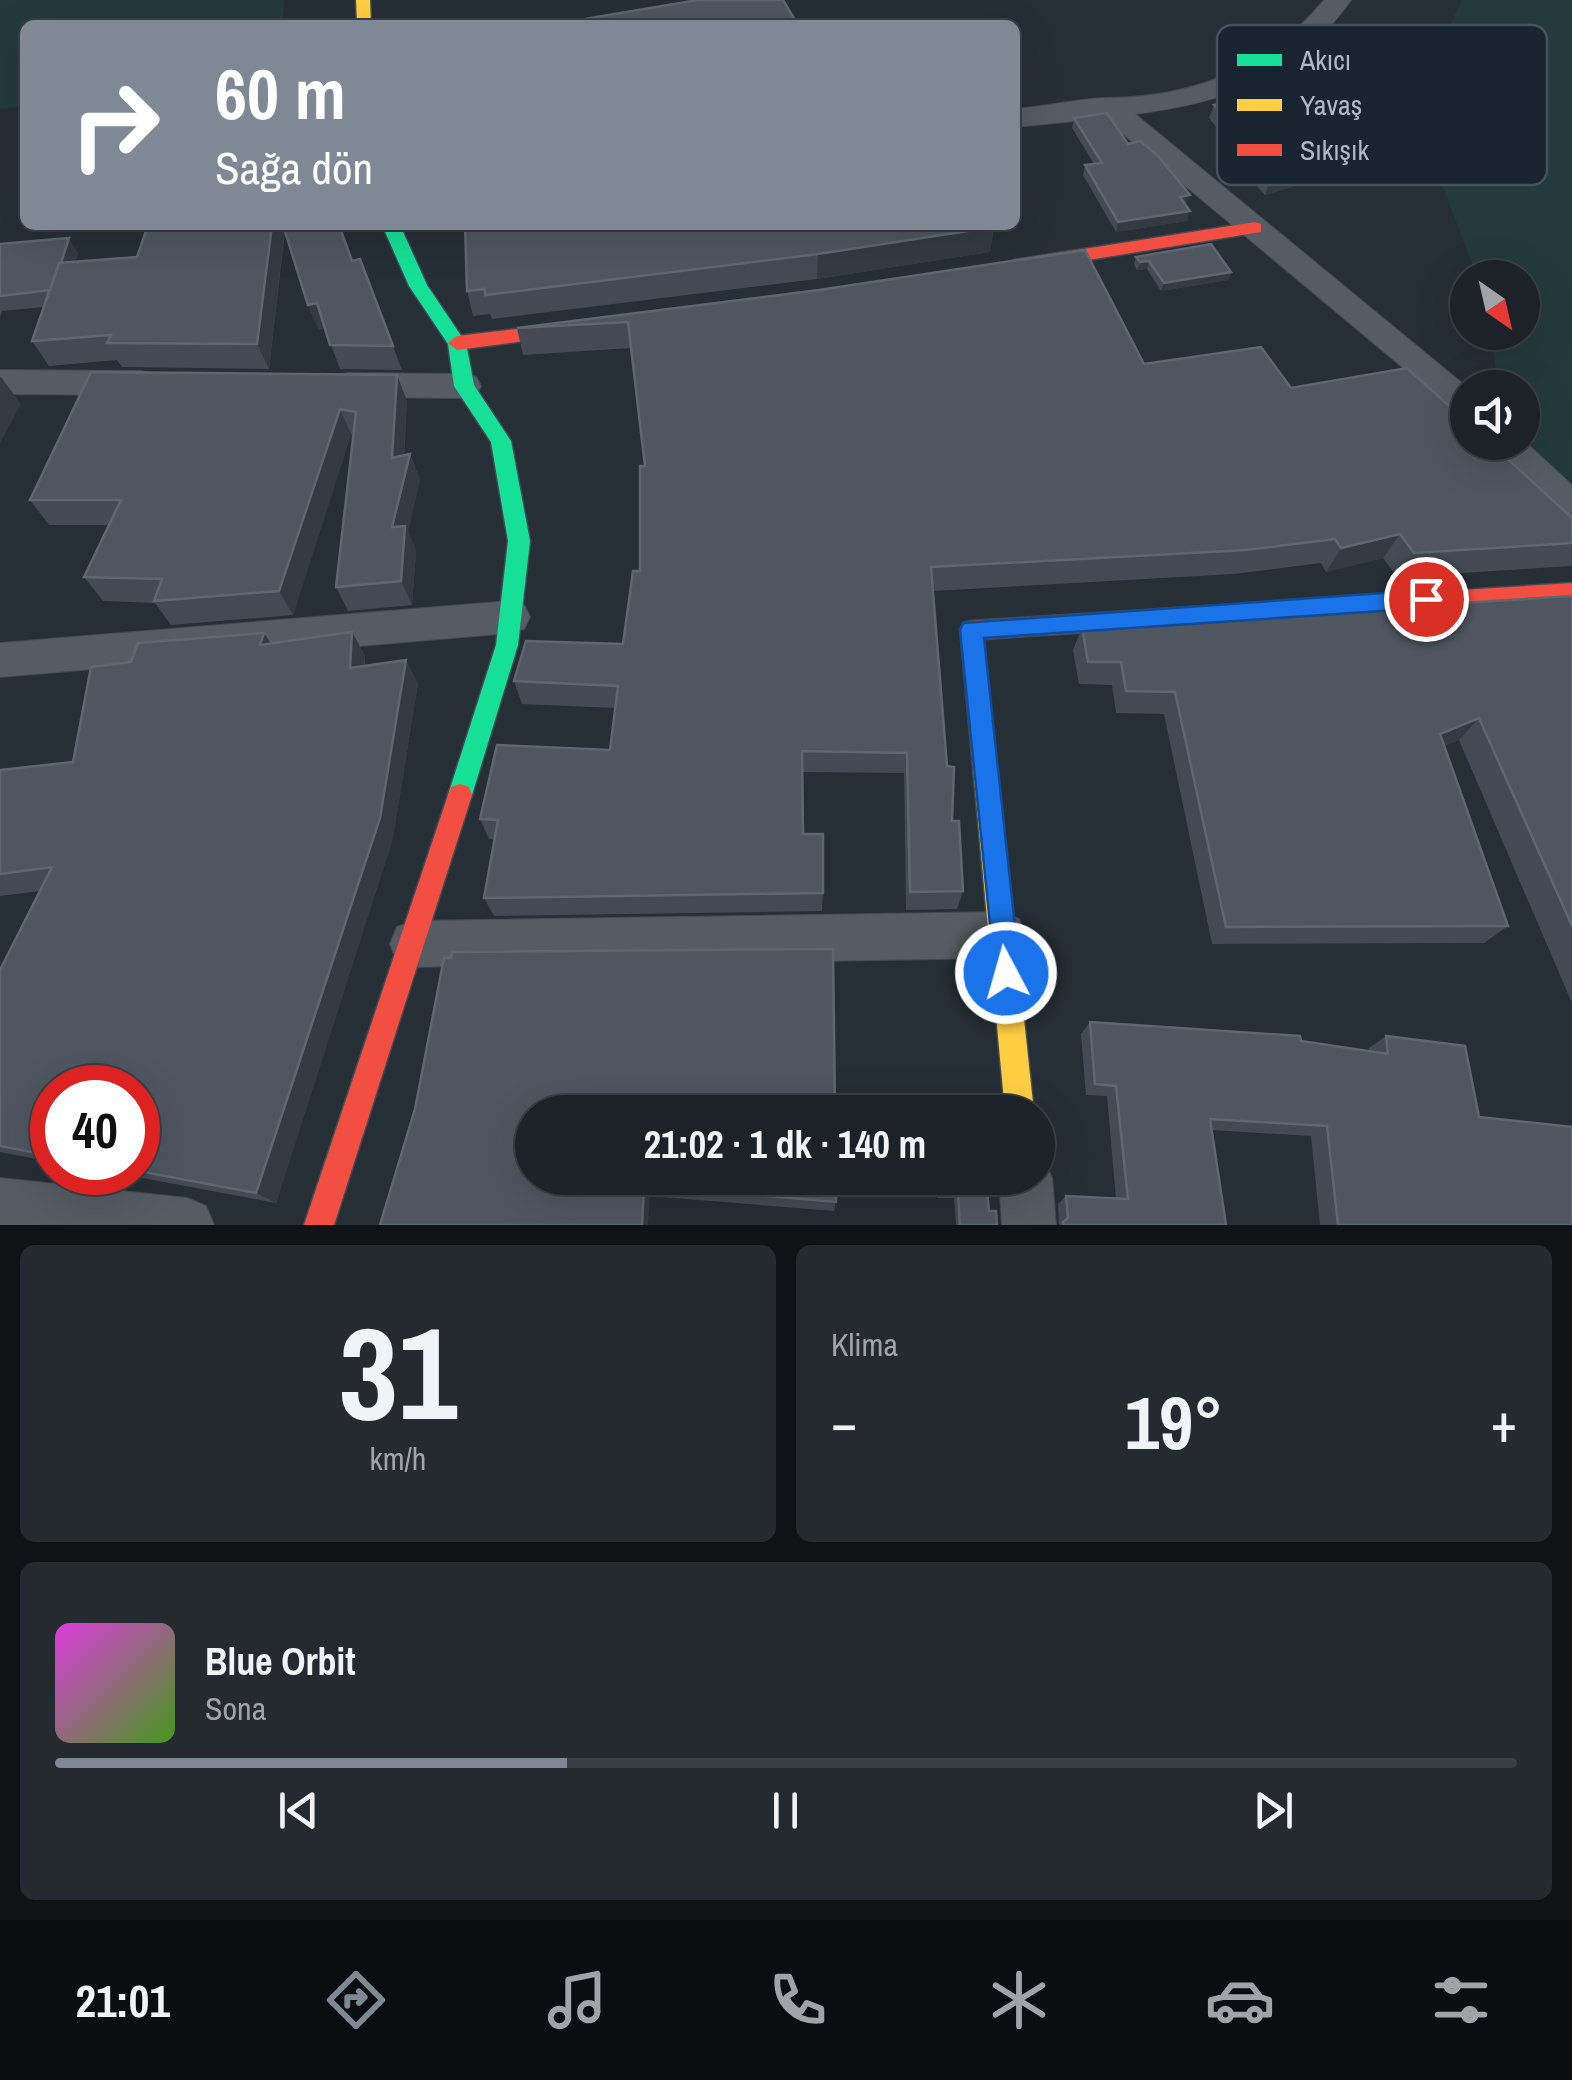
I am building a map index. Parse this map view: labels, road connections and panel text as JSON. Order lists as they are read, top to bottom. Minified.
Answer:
{"legend":["Akıcı","Yavaş","Sıkışık"],"north":"bottom right","page":{"turn":["60 m","Sağa dön"],"limit":"40","trip":"21:02 · 1 dk · 140 m","tile":[["31","km/h"],"Klima"],"heat":["−","19°","+"],"song":["Blue Orbit","Sona"],"tabs":"21:01"}}
